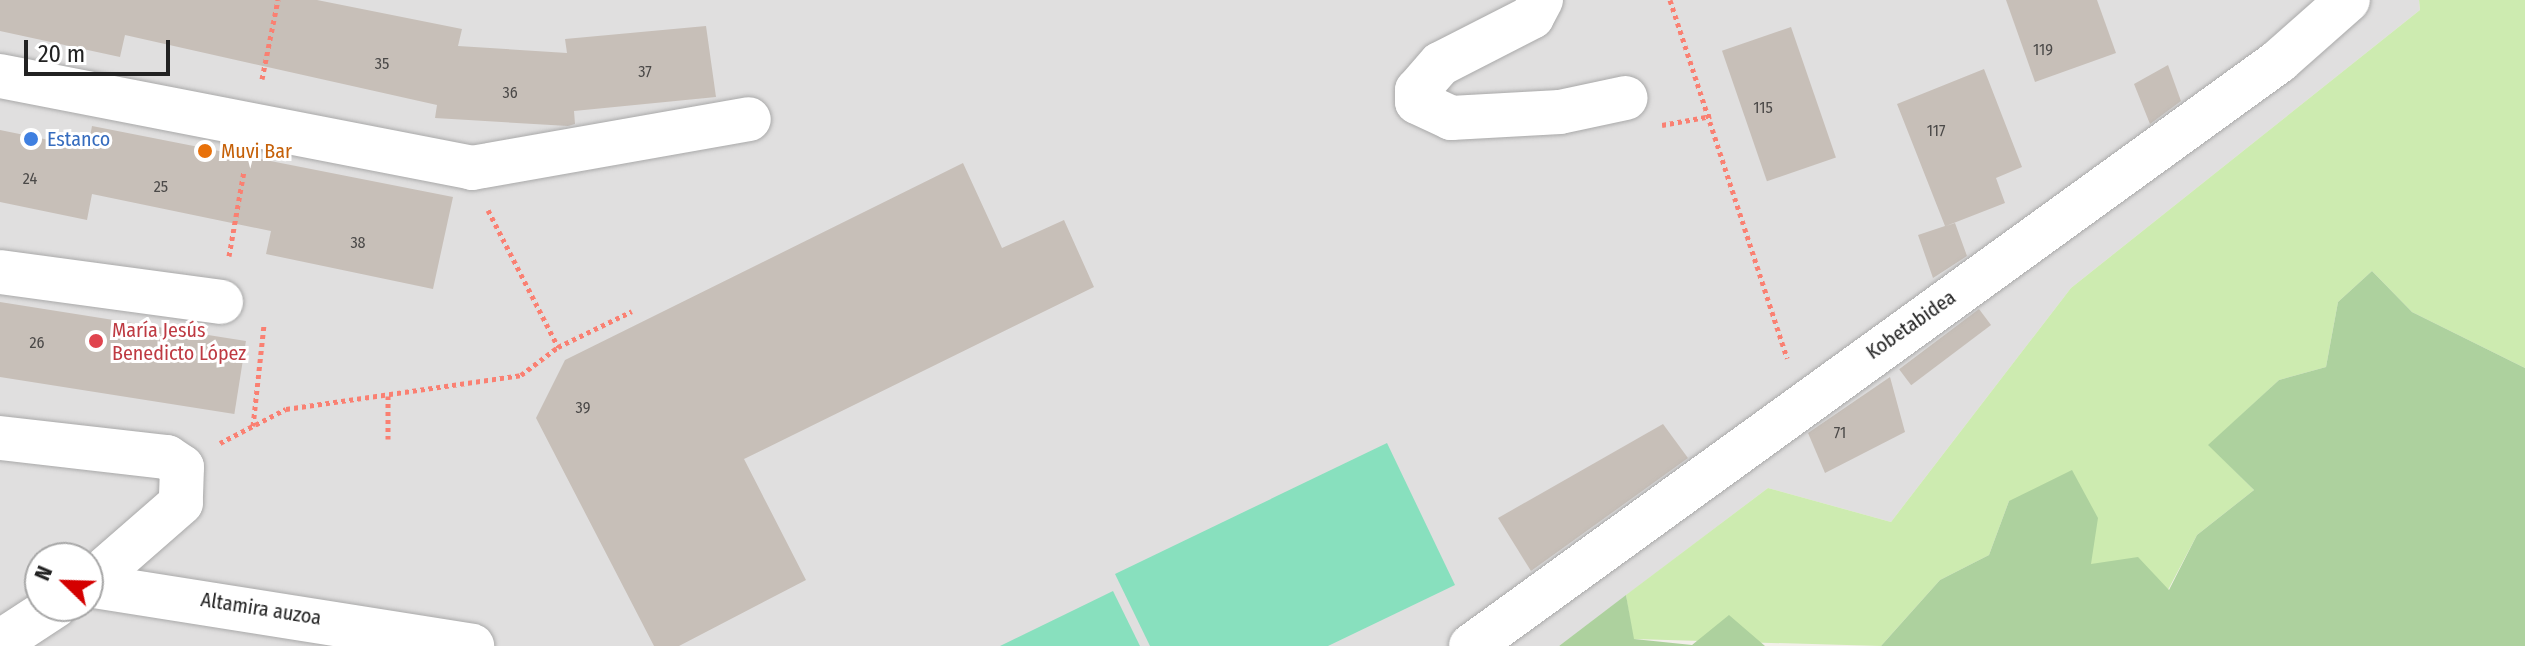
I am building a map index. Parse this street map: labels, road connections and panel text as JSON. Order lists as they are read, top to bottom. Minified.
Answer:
{"streets":{"street":["Kobetabidea","Altamira auzoa"]},"places":["Estanco","Muvi Bar","María Jesús Benedicto López"],"house_numbers":["119","35","37","36","115","117","24","25","38","26","39","71"],"scale_bar":"20 m","north":"top left"}
